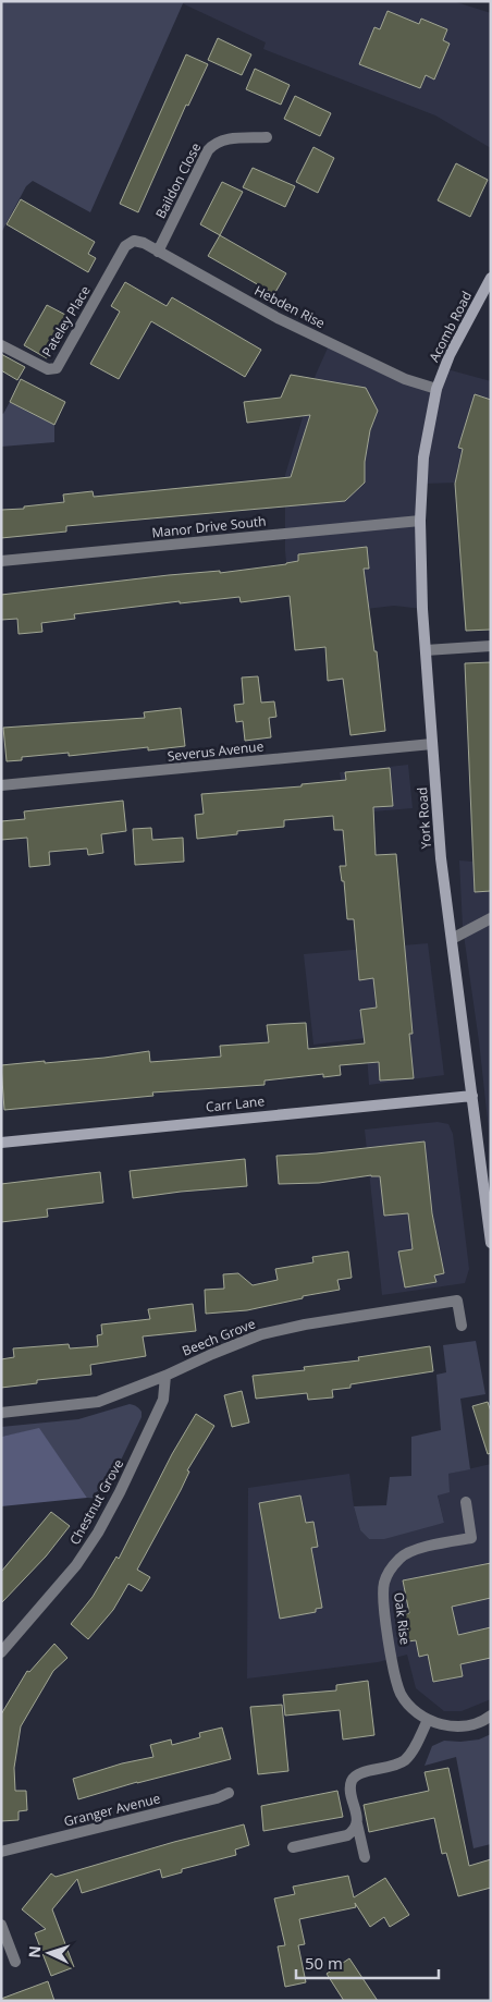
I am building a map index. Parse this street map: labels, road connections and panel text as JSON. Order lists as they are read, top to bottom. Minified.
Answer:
{"streets":{"main road":["Acomb Road","York Road","Carr Lane"],"street":["Baildon Close","Hebden Rise","Pateley Place","Manor Drive South","Severus Avenue","Beech Grove","Chestnut Grove","Oak Rise","Granger Avenue"]},"crossings":[["Baildon Close","Hebden Rise"],["Hebden Rise","Pateley Place"],["Hebden Rise","Acomb Road"],["Hebden Rise","York Road"],["Acomb Road","York Road"],["Manor Drive South","York Road"],["Severus Avenue","York Road"],["York Road","Carr Lane"],["Beech Grove","Chestnut Grove"]],"scale_bar":"50 m","north":"left"}
